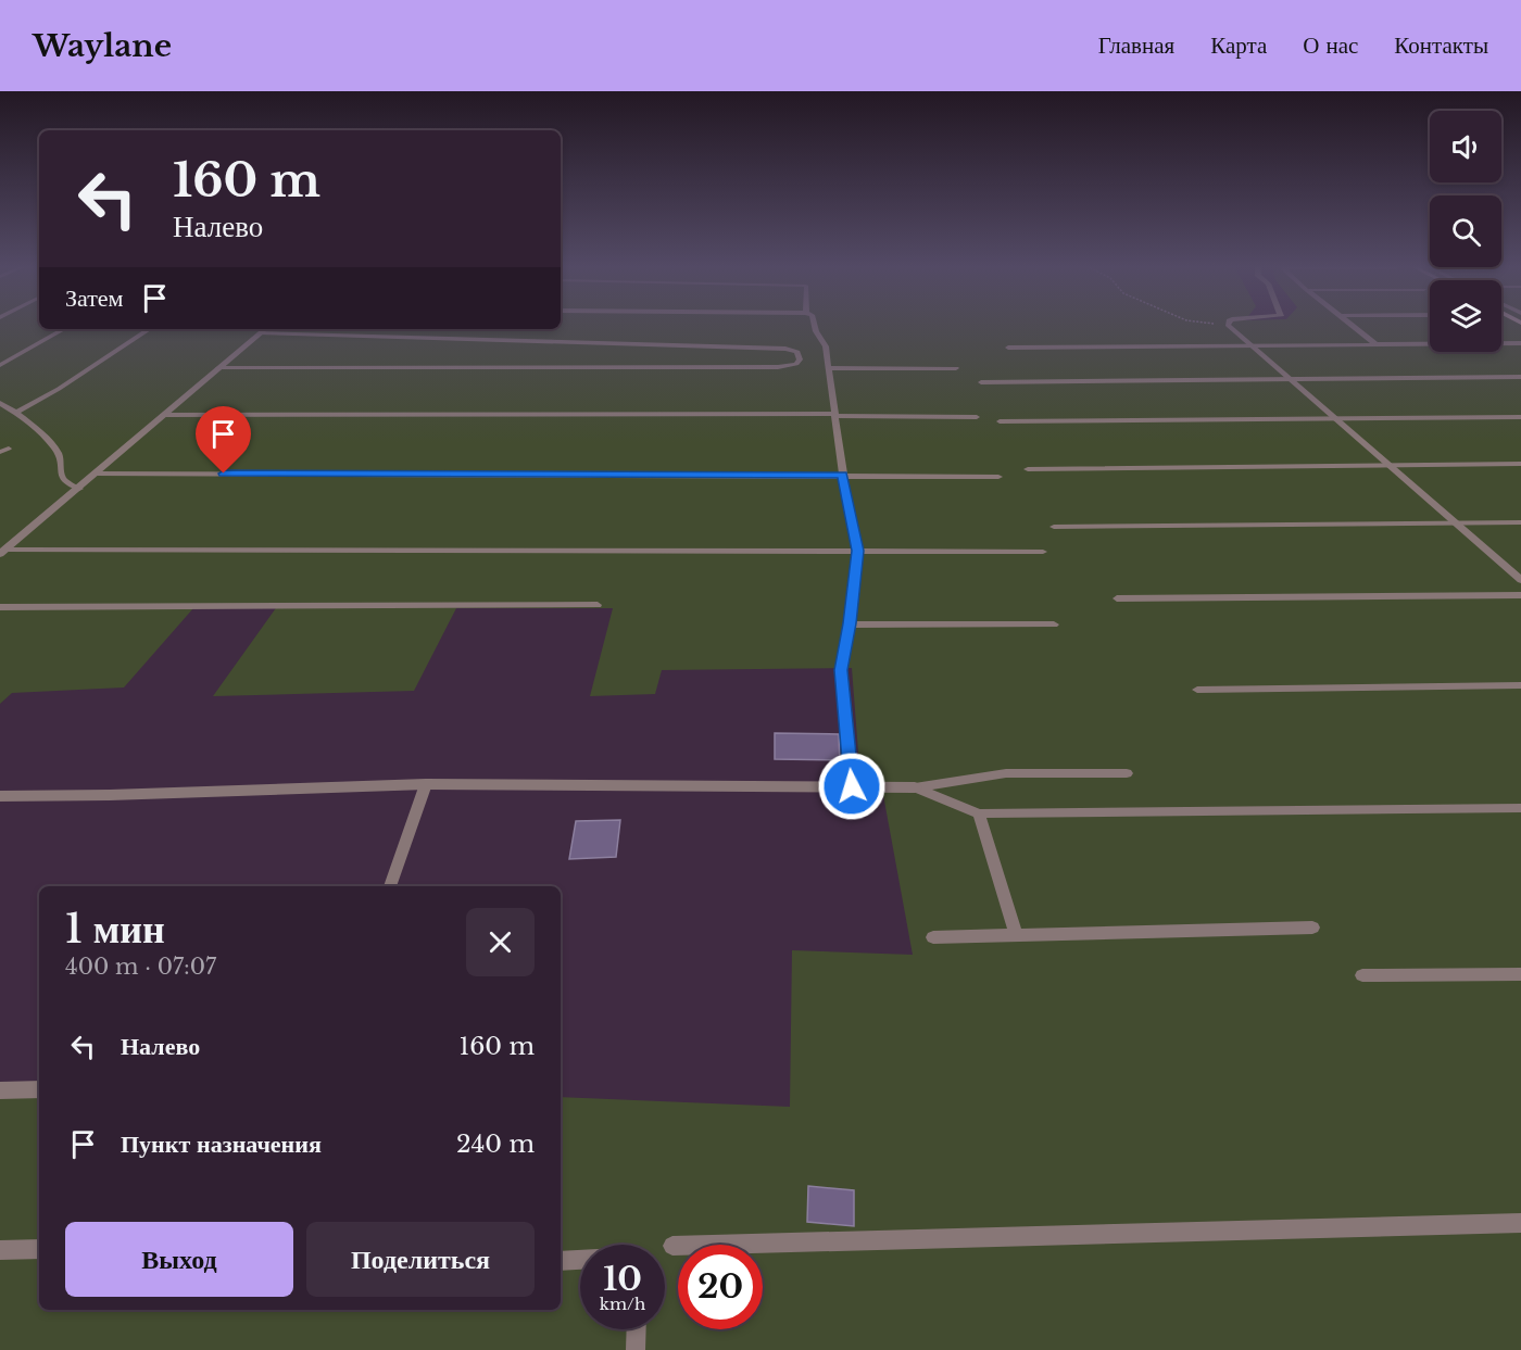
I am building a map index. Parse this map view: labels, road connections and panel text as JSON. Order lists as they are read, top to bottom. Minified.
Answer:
{"page":{"header":"Waylane","nav":["Главная","Карта","О нас","Контакты"],"turn":["160 m","Налево"],"then":"Затем","heading":["1 мин","400 m · 07:07"],"list":[{"name":"Налево","value":"160 m"},{"name":"Пункт назначения","value":"240 m"}],"buttons":["Выход","Поделиться"],"speed":"10 km/h","limit":"20"}}
